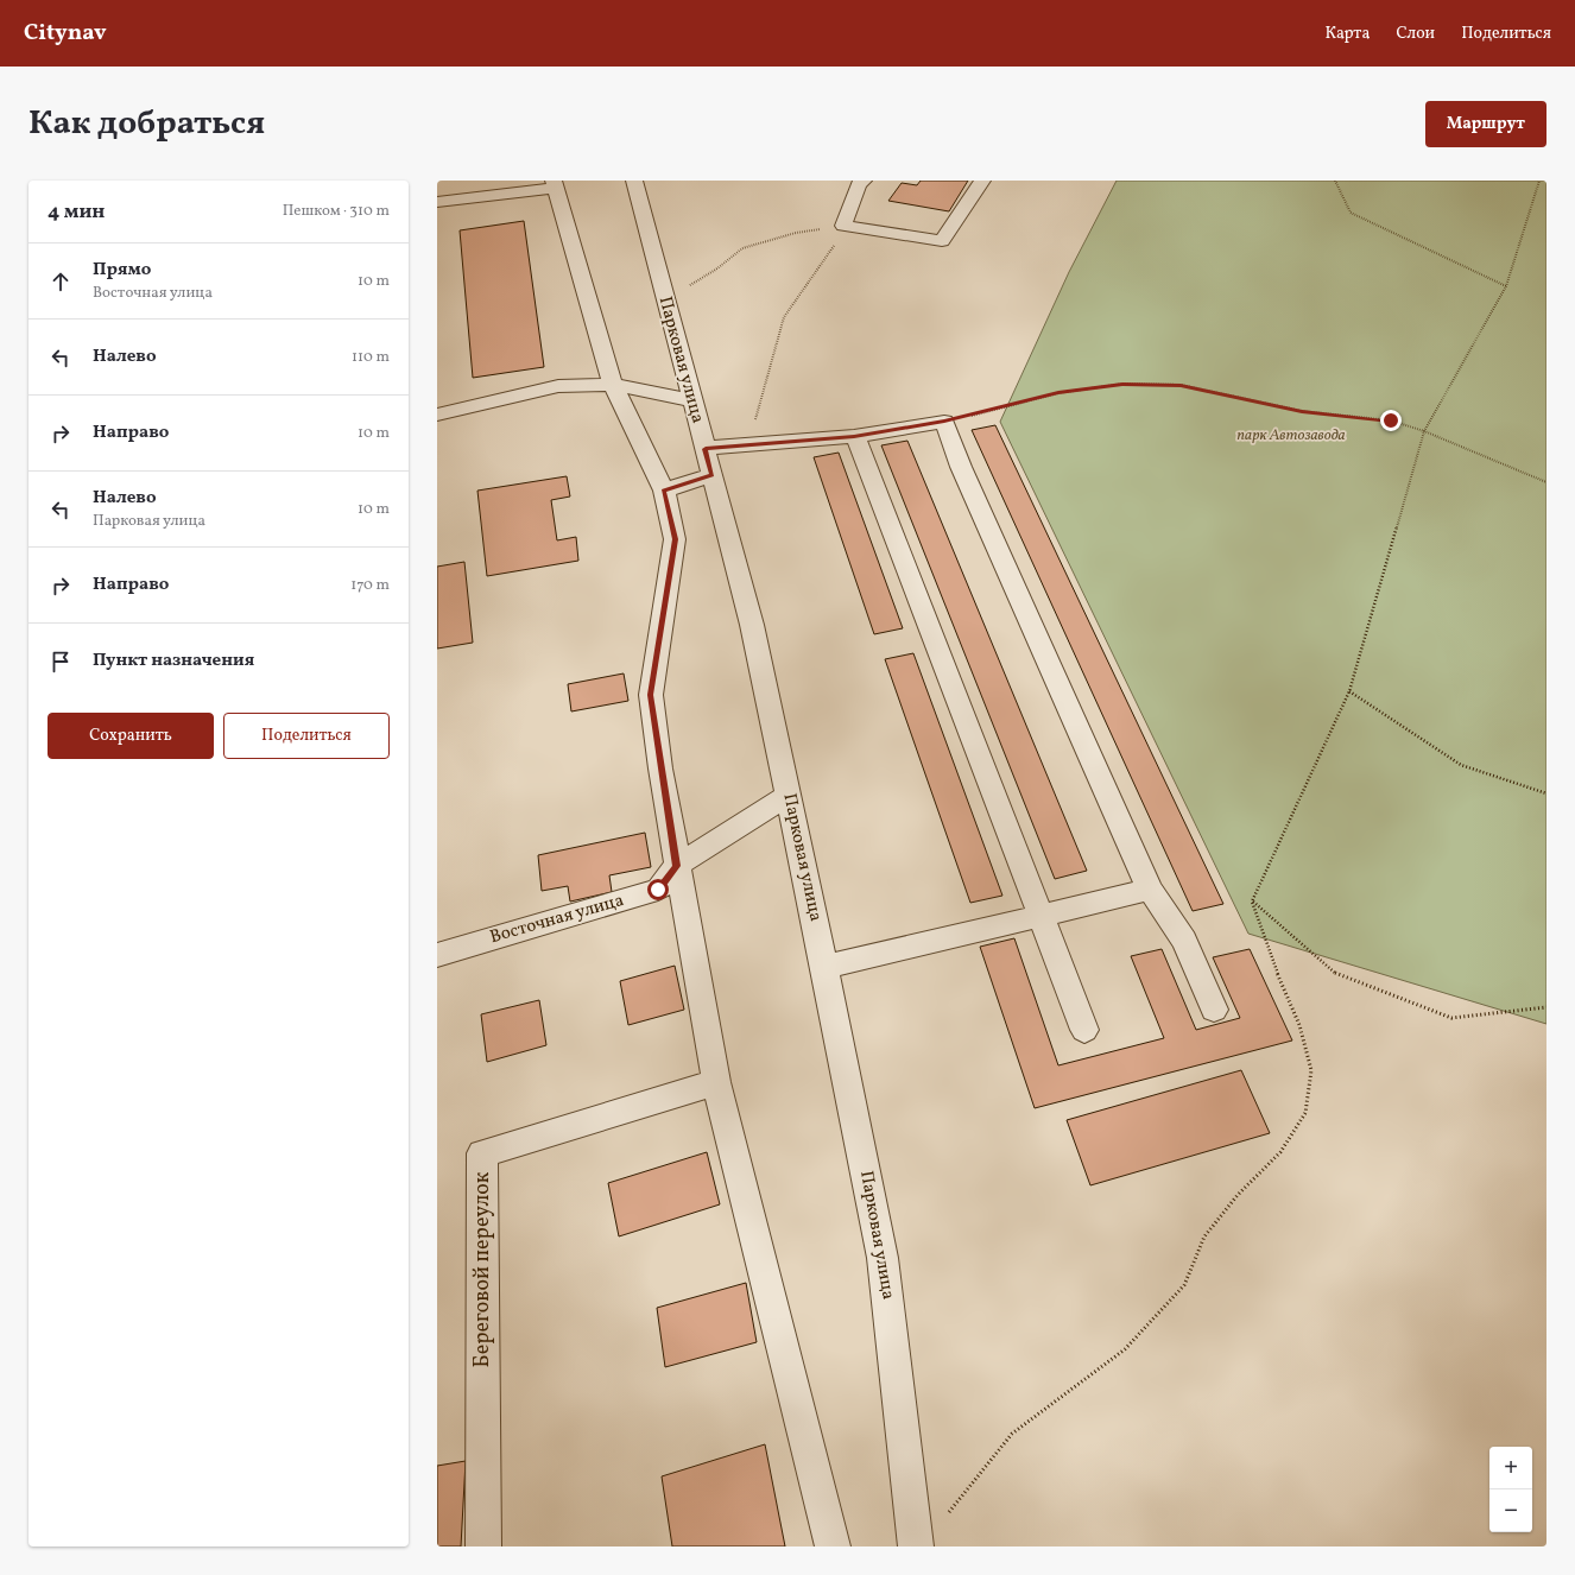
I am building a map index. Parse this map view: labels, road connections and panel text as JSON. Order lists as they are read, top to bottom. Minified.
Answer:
{"streets":{"street":["Парковая улица","Восточная улица","Береговой переулок"]},"crossings":[["Парковая улица","Восточная улица"]],"parks":["парк Автозавода"],"page":{"header":"Citynav","nav":["Карта","Слои","Поделиться"],"title":"Как добраться","buttons":["Маршрут",["Сохранить","Поделиться"]],"heading":["4 мин","Пешком · 310 m"],"list":[["Прямо","Восточная улица","10 m"],["Налево","110 m"],["Направо","10 m"],["Налево","Парковая улица","10 m"],["Направо","170 m"],"Пункт назначения"],"map_buttons":["+","−"]}}
